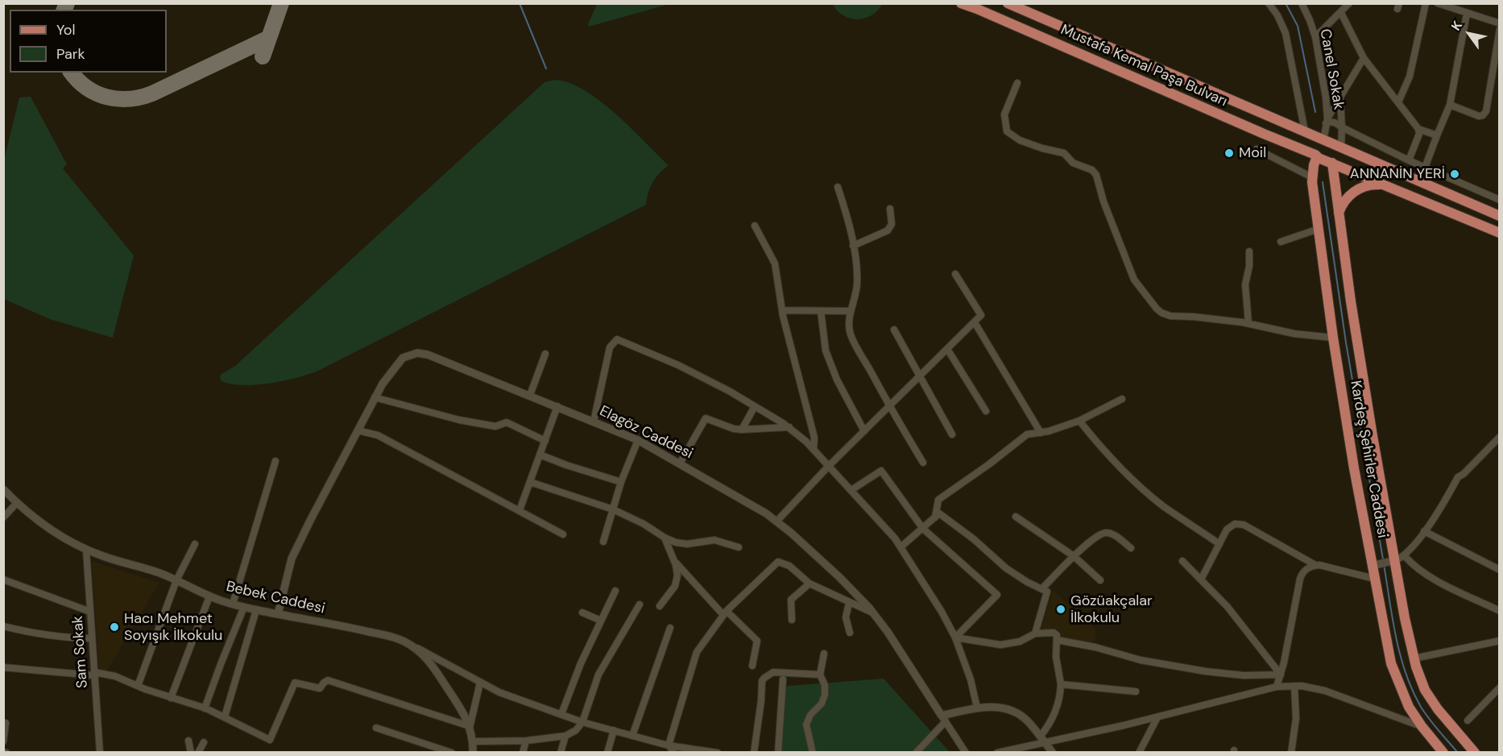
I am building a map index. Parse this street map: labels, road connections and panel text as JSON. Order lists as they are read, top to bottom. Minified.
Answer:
{"streets":{"main road":["Mustafa Kemal Paşa Bulvarı","Kardeş Şehirler Caddesi"],"street":["Canel Sokak","Elagöz Caddesi","Bebek Caddesi","Sam Sokak"]},"crossings":[["Mustafa Kemal Paşa Bulvarı","Canel Sokak"],["Mustafa Kemal Paşa Bulvarı","Kardeş Şehirler Caddesi"],["Canel Sokak","Kardeş Şehirler Caddesi"],["Elagöz Caddesi","Bebek Caddesi"],["Bebek Caddesi","Sam Sokak"]],"places":["Moil","ANNANİN YERİ","Gözüakçalar İlkokulu","Hacı Mehmet Soyışık İlkokulu"],"legend":["Yol","Park"],"north":"top left"}
